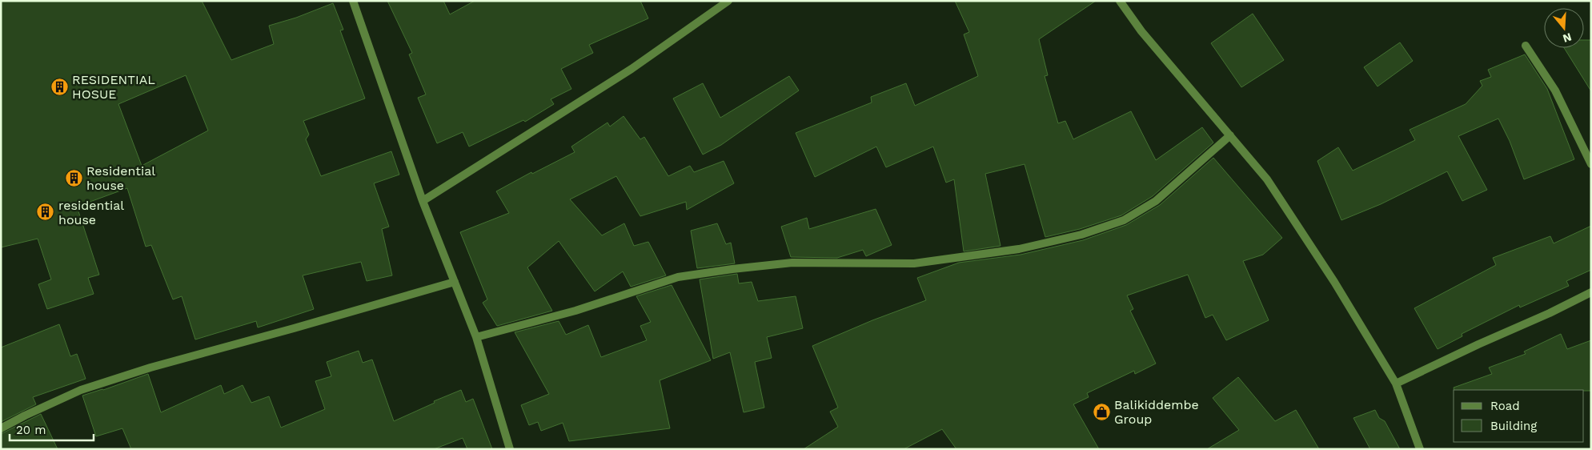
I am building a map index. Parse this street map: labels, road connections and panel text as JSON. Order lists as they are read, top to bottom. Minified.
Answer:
{"places":{"building":["RESIDENTIAL HOSUE","Residential house","residential house"],"shop":["Balikiddembe Group"]},"legend":["Road","Building"],"scale_bar":"20 m","north":"bottom"}
